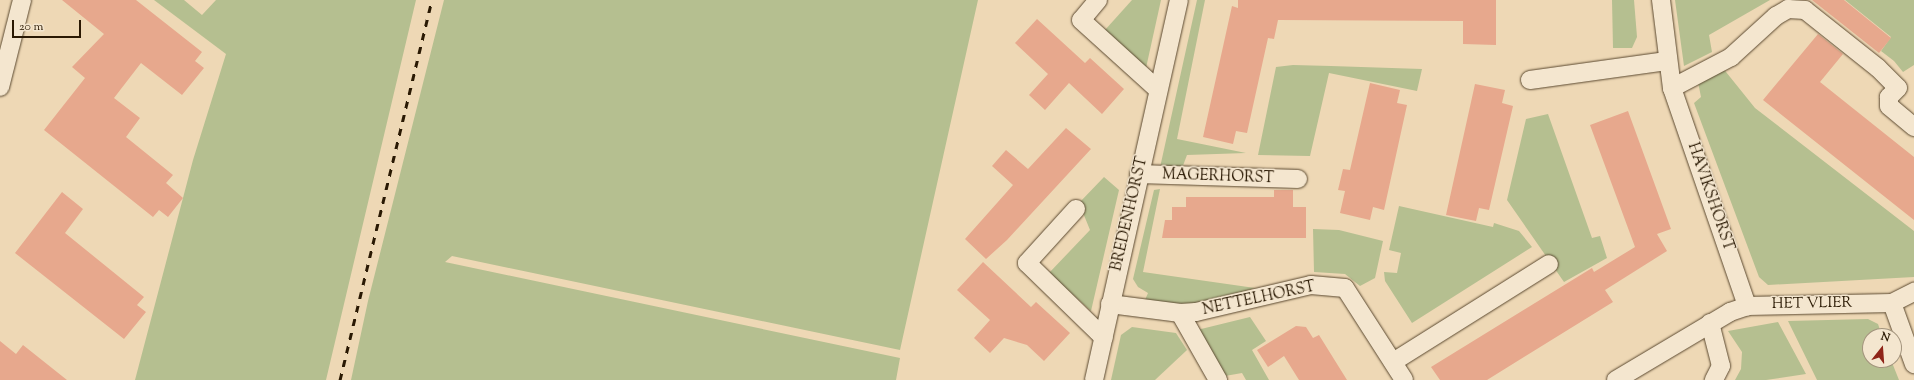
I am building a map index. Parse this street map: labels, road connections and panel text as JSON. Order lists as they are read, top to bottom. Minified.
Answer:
{"streets":{"street":["MAGERHORST","HAVIKSHORST","BREDENHORST","NETTELHORST","HET VLIER"]},"crossings":[["MAGERHORST","BREDENHORST"],["HAVIKSHORST","HET VLIER"],["BREDENHORST","NETTELHORST"]],"scale_bar":"20 m","north":"top"}
